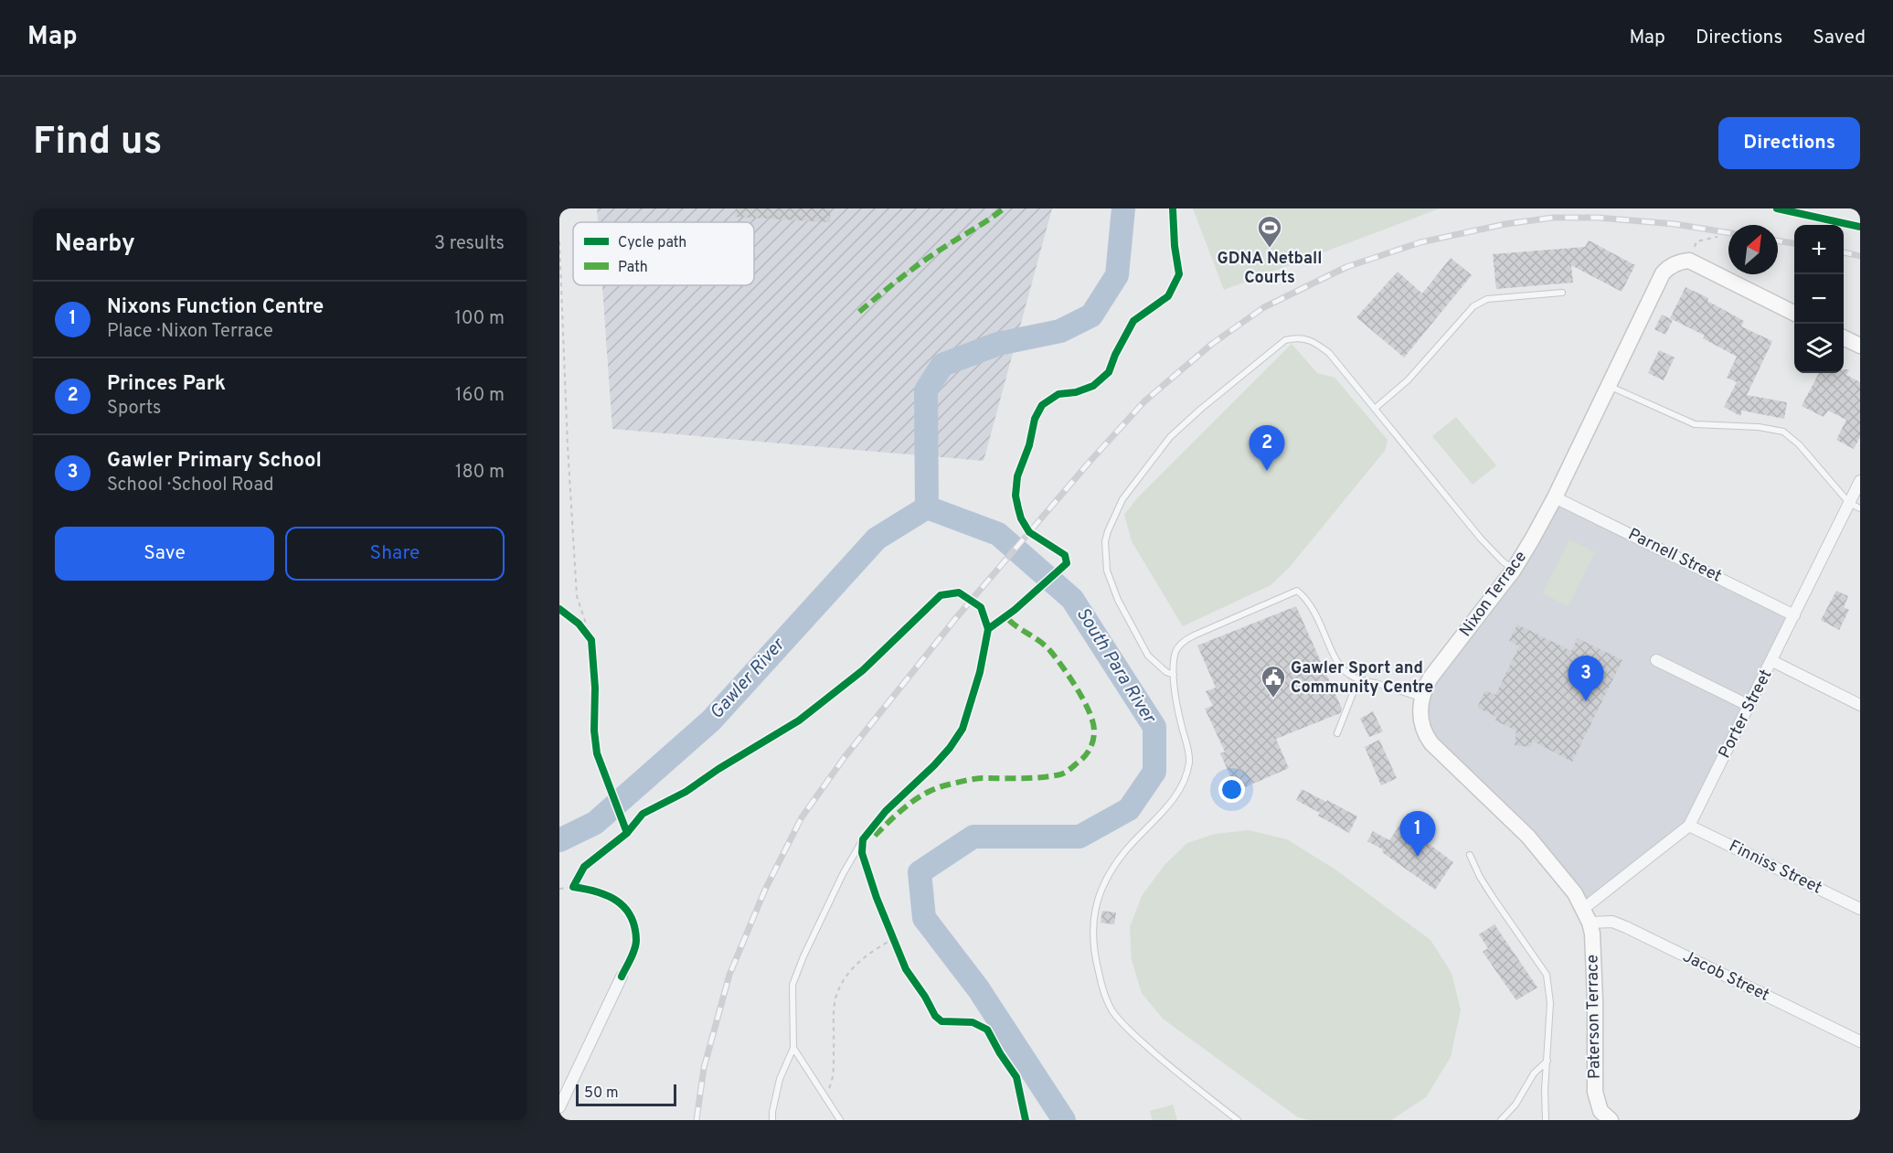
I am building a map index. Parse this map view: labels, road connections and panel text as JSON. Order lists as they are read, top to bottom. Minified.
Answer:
{"streets":{"street":["Parnell Street","Nixon Terrace","Porter Street","Finniss Street","Jacob Street","Paterson Terrace"]},"crossings":[["Parnell Street","Nixon Terrace"],["Parnell Street","Porter Street"],["Porter Street","Finniss Street"],["Porter Street","Jacob Street"],["Porter Street","Paterson Terrace"],["Jacob Street","Paterson Terrace"]],"water":["South Para River","Gawler River"],"places":{"sports":["GDNA Netball Courts"],"public building":["Gawler Sport and Community Centre"]},"legend":["Cycle path","Path"],"scale_bar":"50 m","north":"top right","page":{"header":"Map","nav":["Map","Directions","Saved"],"buttons":["Directions",["Save","Share"]],"title":"Find us","heading":["Nearby","3 results"],"map_buttons":["+","−"],"list":[{"mark":"1","name":"Nixons Function Centre","note":"Place · Nixon Terrace","value":"100 m"},{"mark":"2","name":"Princes Park","note":"Sports","value":"160 m"},{"mark":"3","name":"Gawler Primary School","note":"School · School Road","value":"180 m"}],"pins":["2","3","1"],"scale":"50 m"}}
